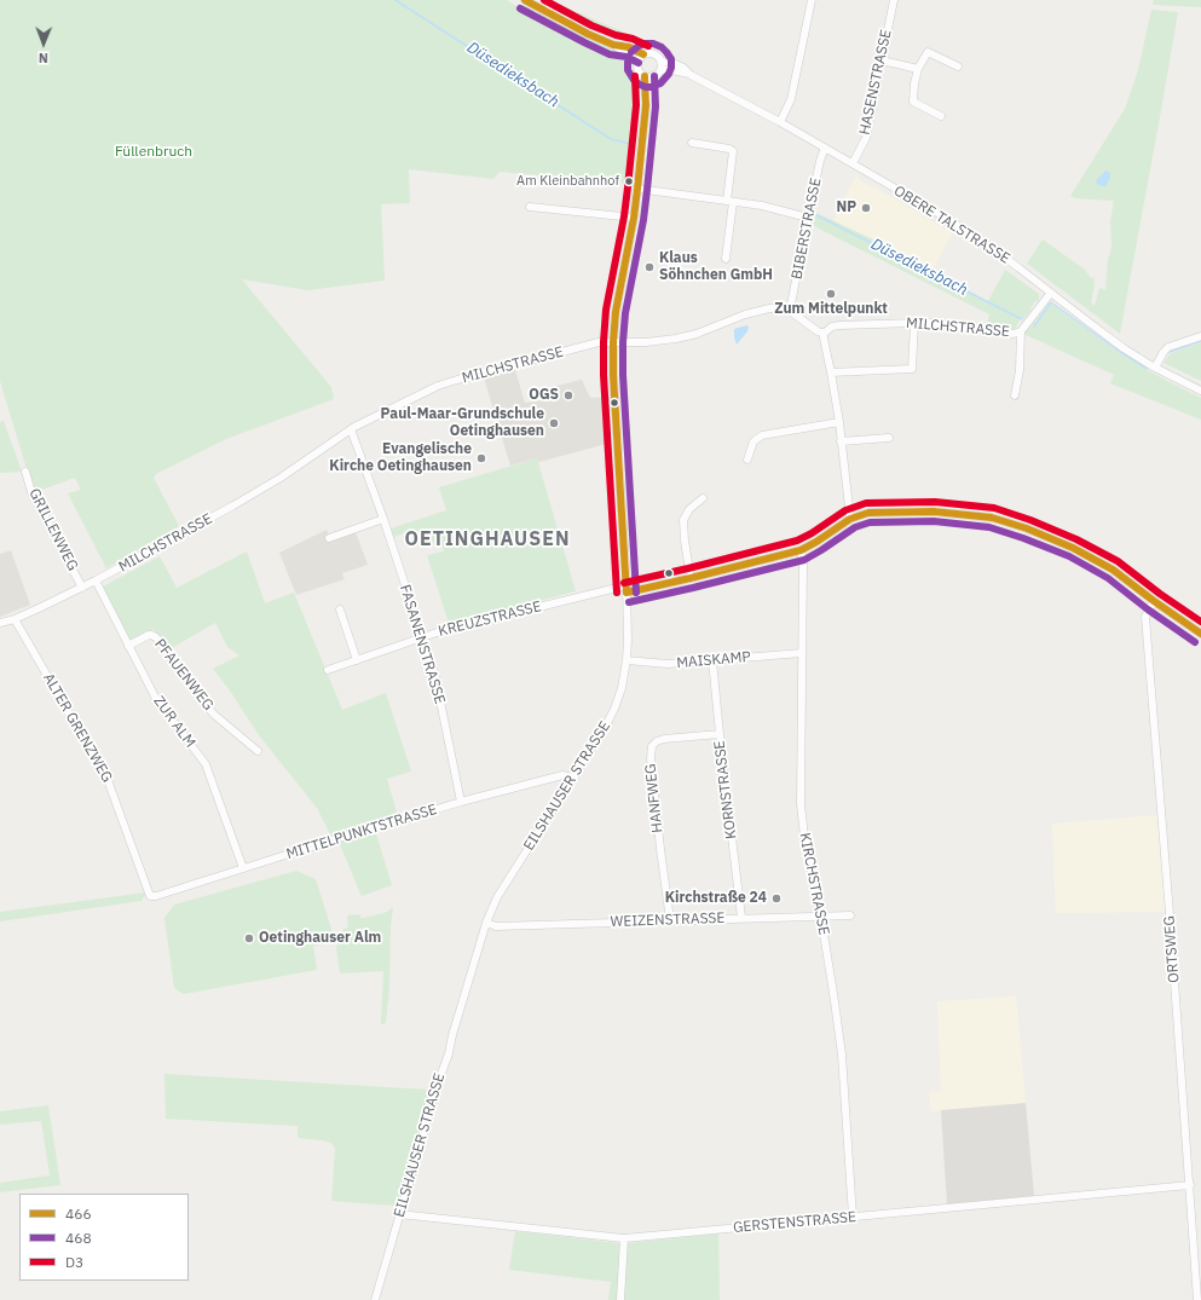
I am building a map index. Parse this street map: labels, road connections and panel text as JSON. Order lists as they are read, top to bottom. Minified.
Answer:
{"streets":{"street":["HASENSTRASSE","OBERE TALSTRASSE","BIBERSTRASSE","MILCHSTRASSE","GRILLENWEG","KREUZSTRASSE","FASANENSTRASSE","MAISKAMP","PFAUENWEG","ZUR ALM","ALTER GRENZWEG","EILSHAUSER STRASSE","KORNSTRASSE","HANFWEG","MITTELPUNKTSTRASSE","KIRCHSTRASSE","WEIZENSTRASSE","ORTSWEG","GERSTENSTRASSE"]},"crossings":[["HASENSTRASSE","OBERE TALSTRASSE"],["OBERE TALSTRASSE","BIBERSTRASSE"],["OBERE TALSTRASSE","MILCHSTRASSE"],["OBERE TALSTRASSE","EILSHAUSER STRASSE"],["BIBERSTRASSE","MILCHSTRASSE"],["MILCHSTRASSE","GRILLENWEG"],["MILCHSTRASSE","FASANENSTRASSE"],["MILCHSTRASSE","ZUR ALM"],["MILCHSTRASSE","ALTER GRENZWEG"],["MILCHSTRASSE","EILSHAUSER STRASSE"],["KREUZSTRASSE","FASANENSTRASSE"],["KREUZSTRASSE","EILSHAUSER STRASSE"],["KREUZSTRASSE","KIRCHSTRASSE"],["KREUZSTRASSE","ORTSWEG"],["FASANENSTRASSE","MITTELPUNKTSTRASSE"],["MAISKAMP","EILSHAUSER STRASSE"],["MAISKAMP","KORNSTRASSE"],["MAISKAMP","KIRCHSTRASSE"],["PFAUENWEG","ZUR ALM"],["ZUR ALM","MITTELPUNKTSTRASSE"],["ALTER GRENZWEG","MITTELPUNKTSTRASSE"],["EILSHAUSER STRASSE","MITTELPUNKTSTRASSE"],["EILSHAUSER STRASSE","WEIZENSTRASSE"],["EILSHAUSER STRASSE","GERSTENSTRASSE"],["KORNSTRASSE","HANFWEG"],["KORNSTRASSE","WEIZENSTRASSE"],["HANFWEG","WEIZENSTRASSE"],["KIRCHSTRASSE","WEIZENSTRASSE"],["KIRCHSTRASSE","GERSTENSTRASSE"],["ORTSWEG","GERSTENSTRASSE"]],"districts":["OETINGHAUSEN"],"water":["Düsedieksbach"],"parks":["Füllenbruch"],"places":["Am Kleinbahnhof","NP","Klaus Söhnchen GmbH","Zum Mittelpunkt","OGS","Paul-Maar-Grundschule Oetinghausen","Evangelische Kirche Oetinghausen","Kirchstraße 24","Oetinghauser Alm"],"lines":["transit line 466","transit line D3","transit line 468"],"legend":["466","468","D3"],"north":"bottom"}
